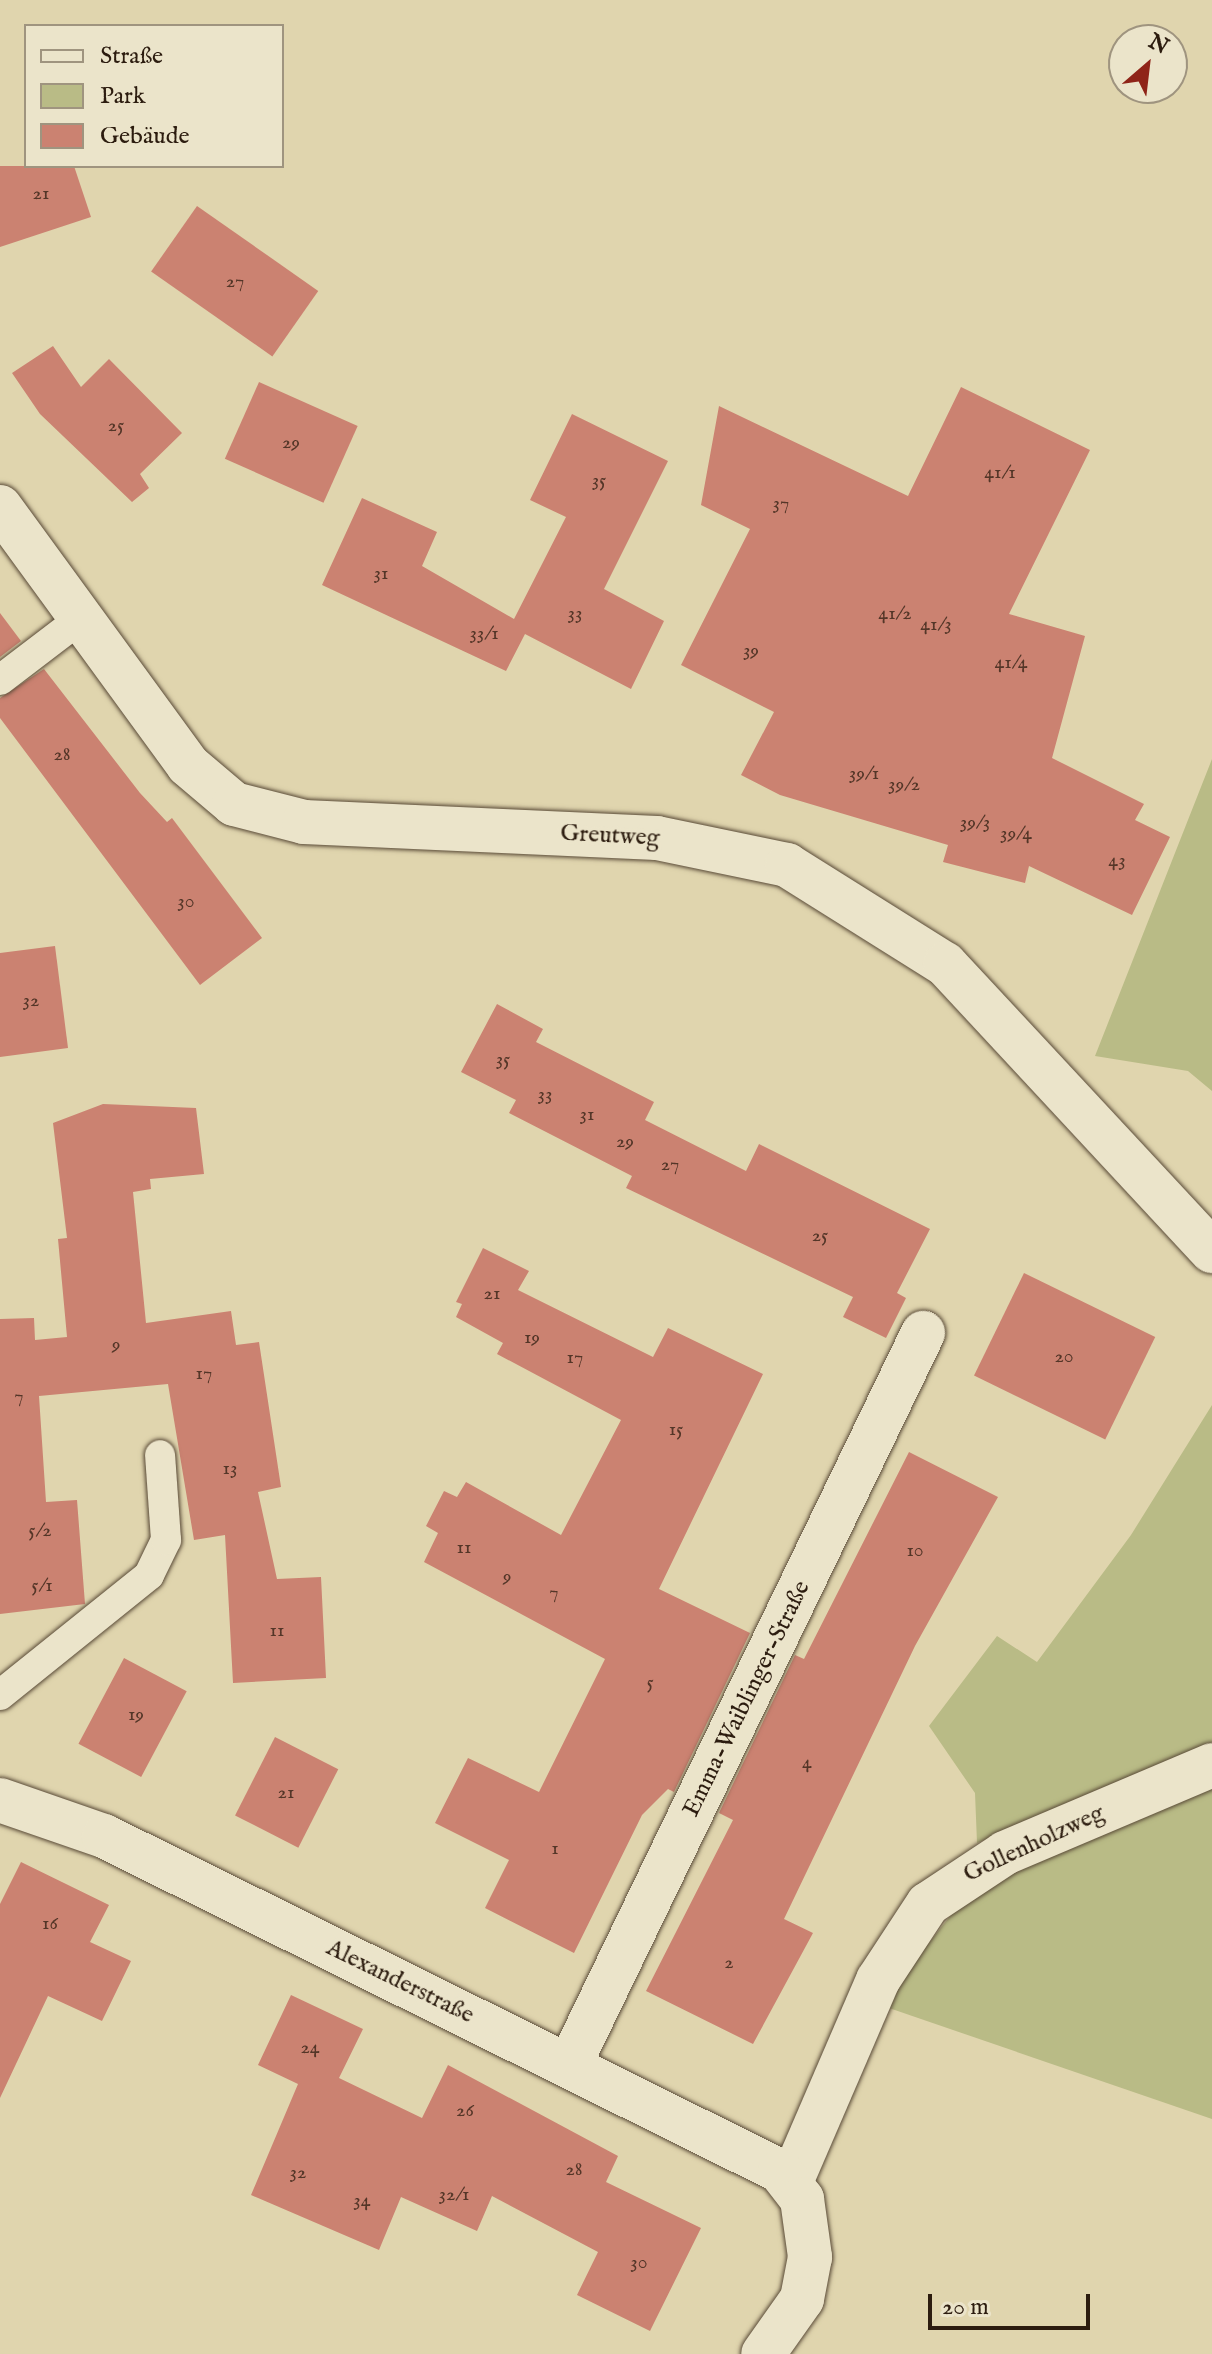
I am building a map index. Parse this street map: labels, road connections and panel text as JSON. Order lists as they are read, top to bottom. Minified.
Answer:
{"streets":{"street":["Greutweg","Emma-Waiblinger-Straße","Gollenholzweg","Alexanderstraße"]},"crossings":[["Emma-Waiblinger-Straße","Alexanderstraße"],["Gollenholzweg","Alexanderstraße"]],"house_numbers":["21","27","25","29","41/1","35","37","31","33","41/2","41/3","33/1","39","41/4","28","39/1","39/2","39/3","39/4","43","30","32","35","33","31","29","27","25","21","19","9","20","17","17","7","15","13","5/2","11","10","9","5/1","7","11","5","19","4","21","1","16","2","24","26","28","32","32/1","34","30"],"legend":["Straße","Park","Gebäude"],"scale_bar":"20 m","north":"top right"}
